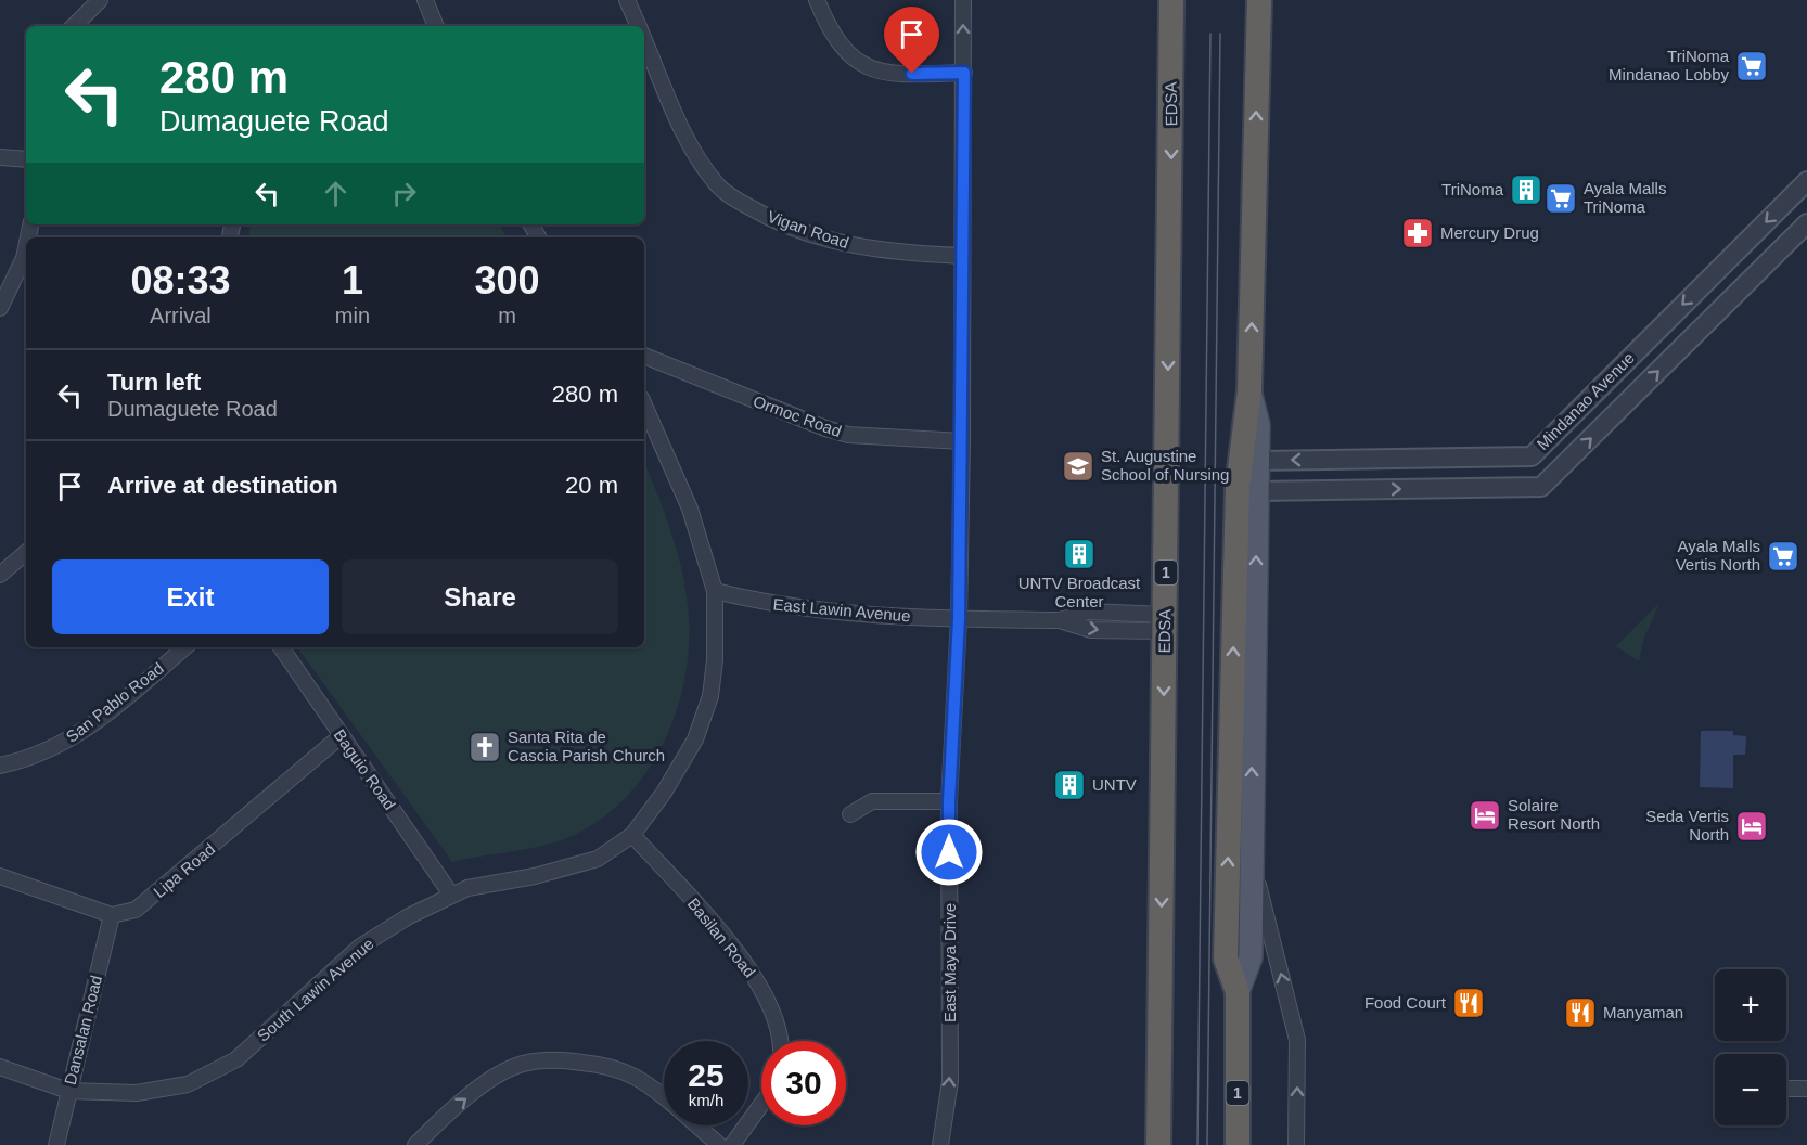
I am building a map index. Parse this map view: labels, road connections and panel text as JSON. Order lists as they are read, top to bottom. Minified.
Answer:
{"streets":{"highway":["EDSA","1"],"street":["Vigan Road","Mindanao Avenue","Ormoc Road","East Lawin Avenue","San Pablo Road","Baguio Road","Lipa Road","Basilan Road","East Maya Drive","South Lawin Avenue","Dansalan Road"]},"crossings":[["EDSA","East Lawin Avenue"],["Vigan Road","East Maya Drive"],["Mindanao Avenue","1"],["Ormoc Road","East Maya Drive"],["East Lawin Avenue","East Maya Drive"],["East Lawin Avenue","South Lawin Avenue"],["Baguio Road","Lipa Road"],["Baguio Road","South Lawin Avenue"],["Lipa Road","Dansalan Road"],["Basilan Road","South Lawin Avenue"],["South Lawin Avenue","Dansalan Road"]],"one_way":["East Maya Drive"],"places":{"supermarket":["TriNoma Mindanao Lobby","Ayala Malls TriNoma","Ayala Malls Vertis North"],"building":["TriNoma","UNTV Broadcast Center","UNTV"],"pharmacy":["Mercury Drug"],"school or university":["St. Augustine School of Nursing"],"church":["Santa Rita de Cascia Parish Church"],"hotel":["Solaire Resort North","Seda Vertis North"],"restaurant":["Food Court","Manyaman"]},"page":{"turn":["280 m","Dumaguete Road"],"eta":["08:33","Arrival","1","min","300","m"],"list":[{"name":"Turn left","note":"Dumaguete Road","value":"280 m"},{"name":"Arrive at destination","value":"20 m"}],"buttons":["Exit","Share"],"map_buttons":["+","−"],"speed":"25 km/h","limit":"30"}}
